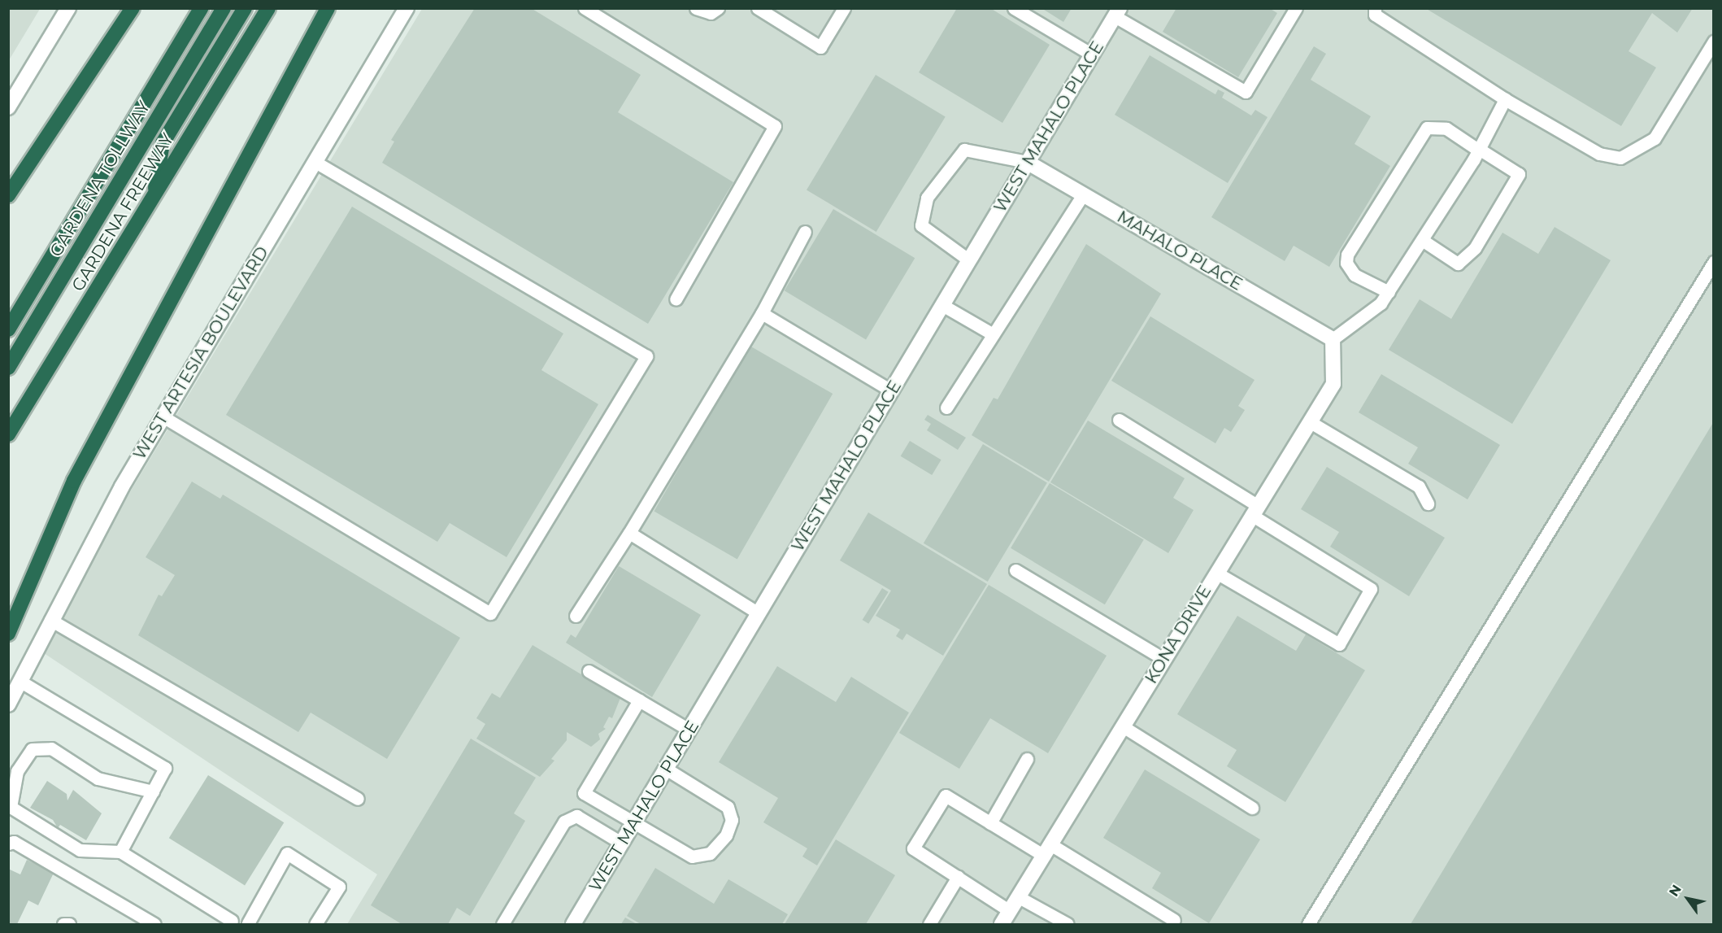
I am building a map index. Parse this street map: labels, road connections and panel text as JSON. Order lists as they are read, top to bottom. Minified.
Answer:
{"streets":{"highway":["GARDENA TOLLWAY","GARDENA FREEWAY"],"street":["WEST MAHALO PLACE","MAHALO PLACE","WEST ARTESIA BOULEVARD","KONA DRIVE"]},"crossings":[["WEST MAHALO PLACE","MAHALO PLACE"],["GARDENA TOLLWAY","GARDENA FREEWAY"],["MAHALO PLACE","KONA DRIVE"]],"north":"top left"}
